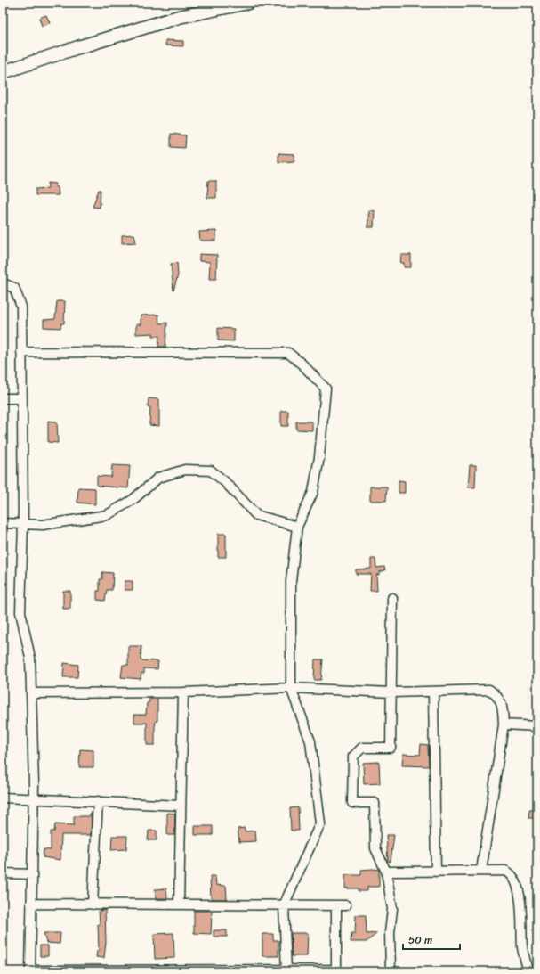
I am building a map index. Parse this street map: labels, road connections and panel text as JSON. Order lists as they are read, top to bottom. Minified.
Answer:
{"scale_bar":"50 m"}
